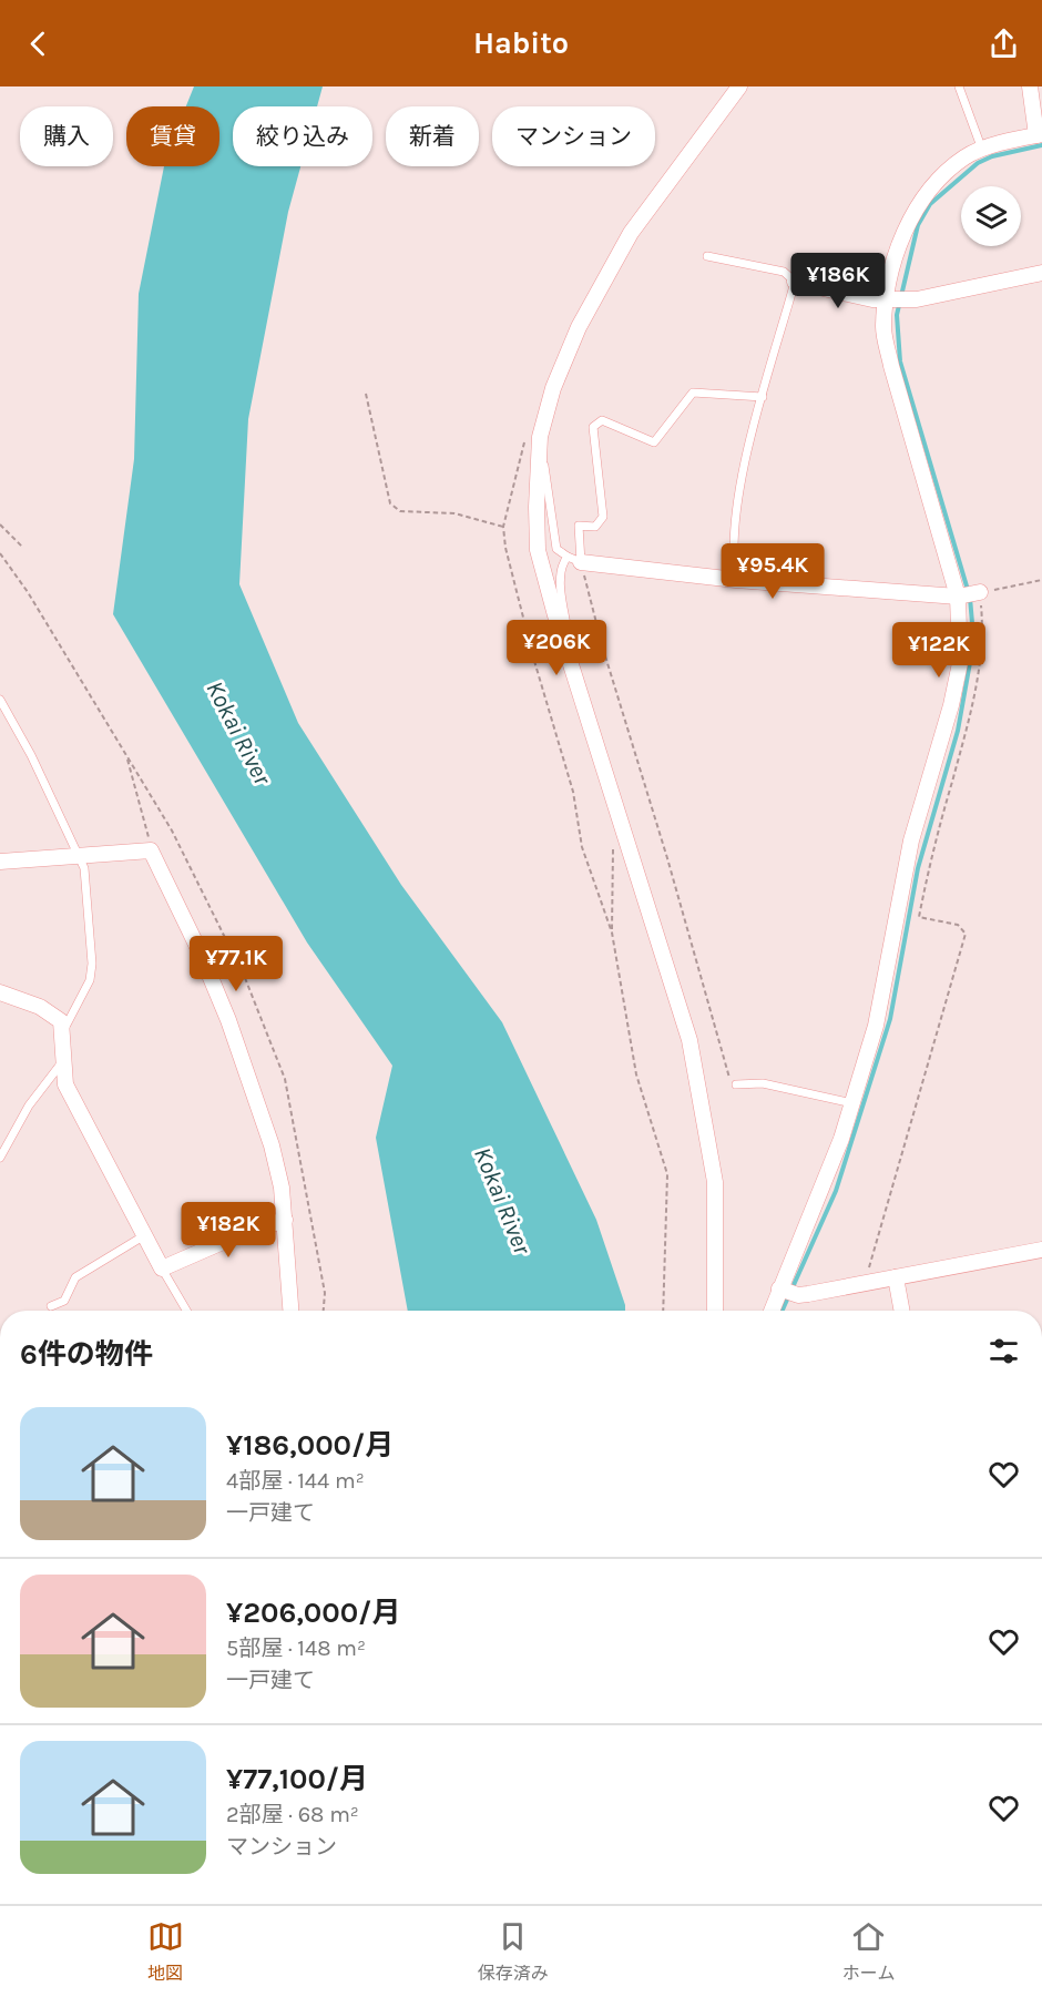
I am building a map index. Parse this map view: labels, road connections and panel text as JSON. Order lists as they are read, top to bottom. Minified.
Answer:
{"water":["Kokai River"],"page":{"header":"Habito","chip":["購入","賃貸","絞り込み","新着","マンション"],"price":["¥186K","¥95.4K","¥206K","¥122K","¥77.1K","¥182K"],"heading":"6件の物件","list":[{"name":"¥186,000/月","note":"4部屋 · 144 m² · 一戸建て"},{"name":"¥206,000/月","note":"5部屋 · 148 m² · 一戸建て"},{"name":"¥77,100/月","note":"2部屋 · 68 m² · マンション"}],"tabs":["地図","保存済み","ホーム"]}}
